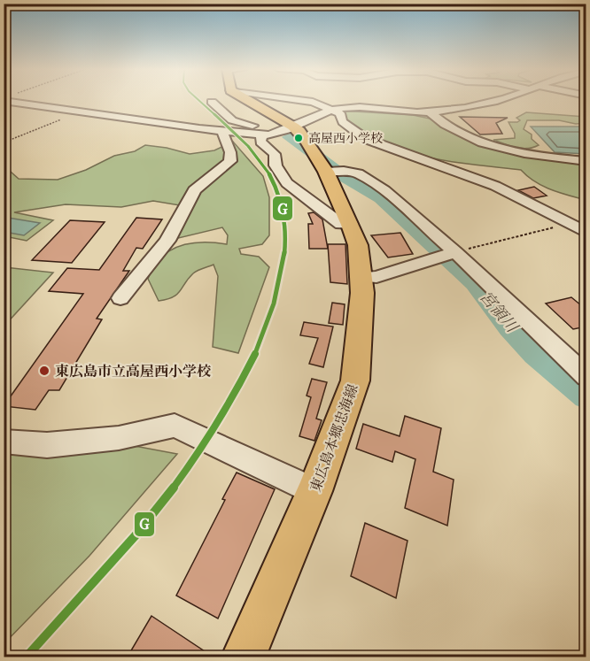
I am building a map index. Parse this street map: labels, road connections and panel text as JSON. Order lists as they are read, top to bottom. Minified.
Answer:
{"streets":{"main road":["東広島本郷忠海線"]},"water":["宮領川"],"places":["高屋西小学校","東広島市立高屋西小学校"],"lines":["transit line G"]}
